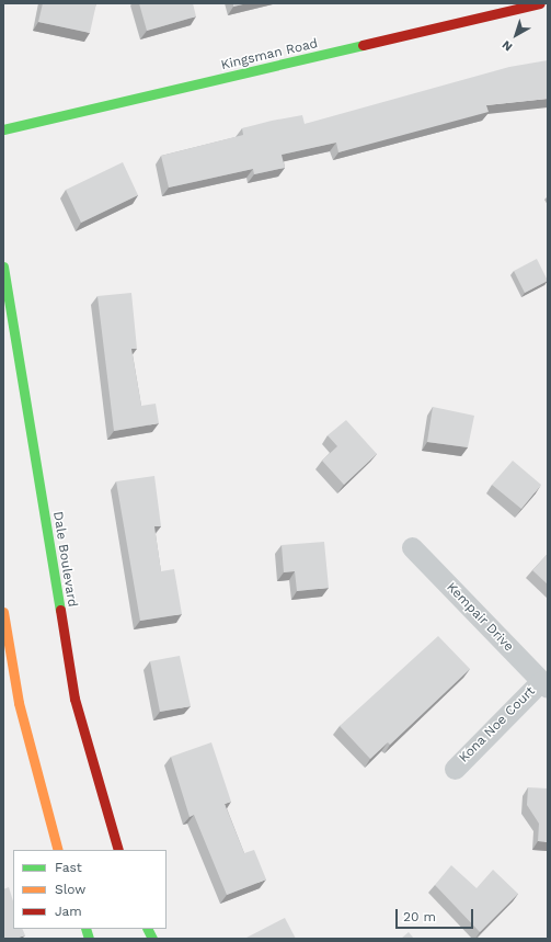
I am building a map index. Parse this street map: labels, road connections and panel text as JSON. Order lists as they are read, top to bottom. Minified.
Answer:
{"streets":{"main road":["Kingsman Road","Dale Boulevard"],"street":["Kempair Drive","Kona Noe Court"]},"crossings":[["Kempair Drive","Kona Noe Court"]],"legend":["Fast","Slow","Jam"],"scale_bar":"20 m","north":"bottom left"}
